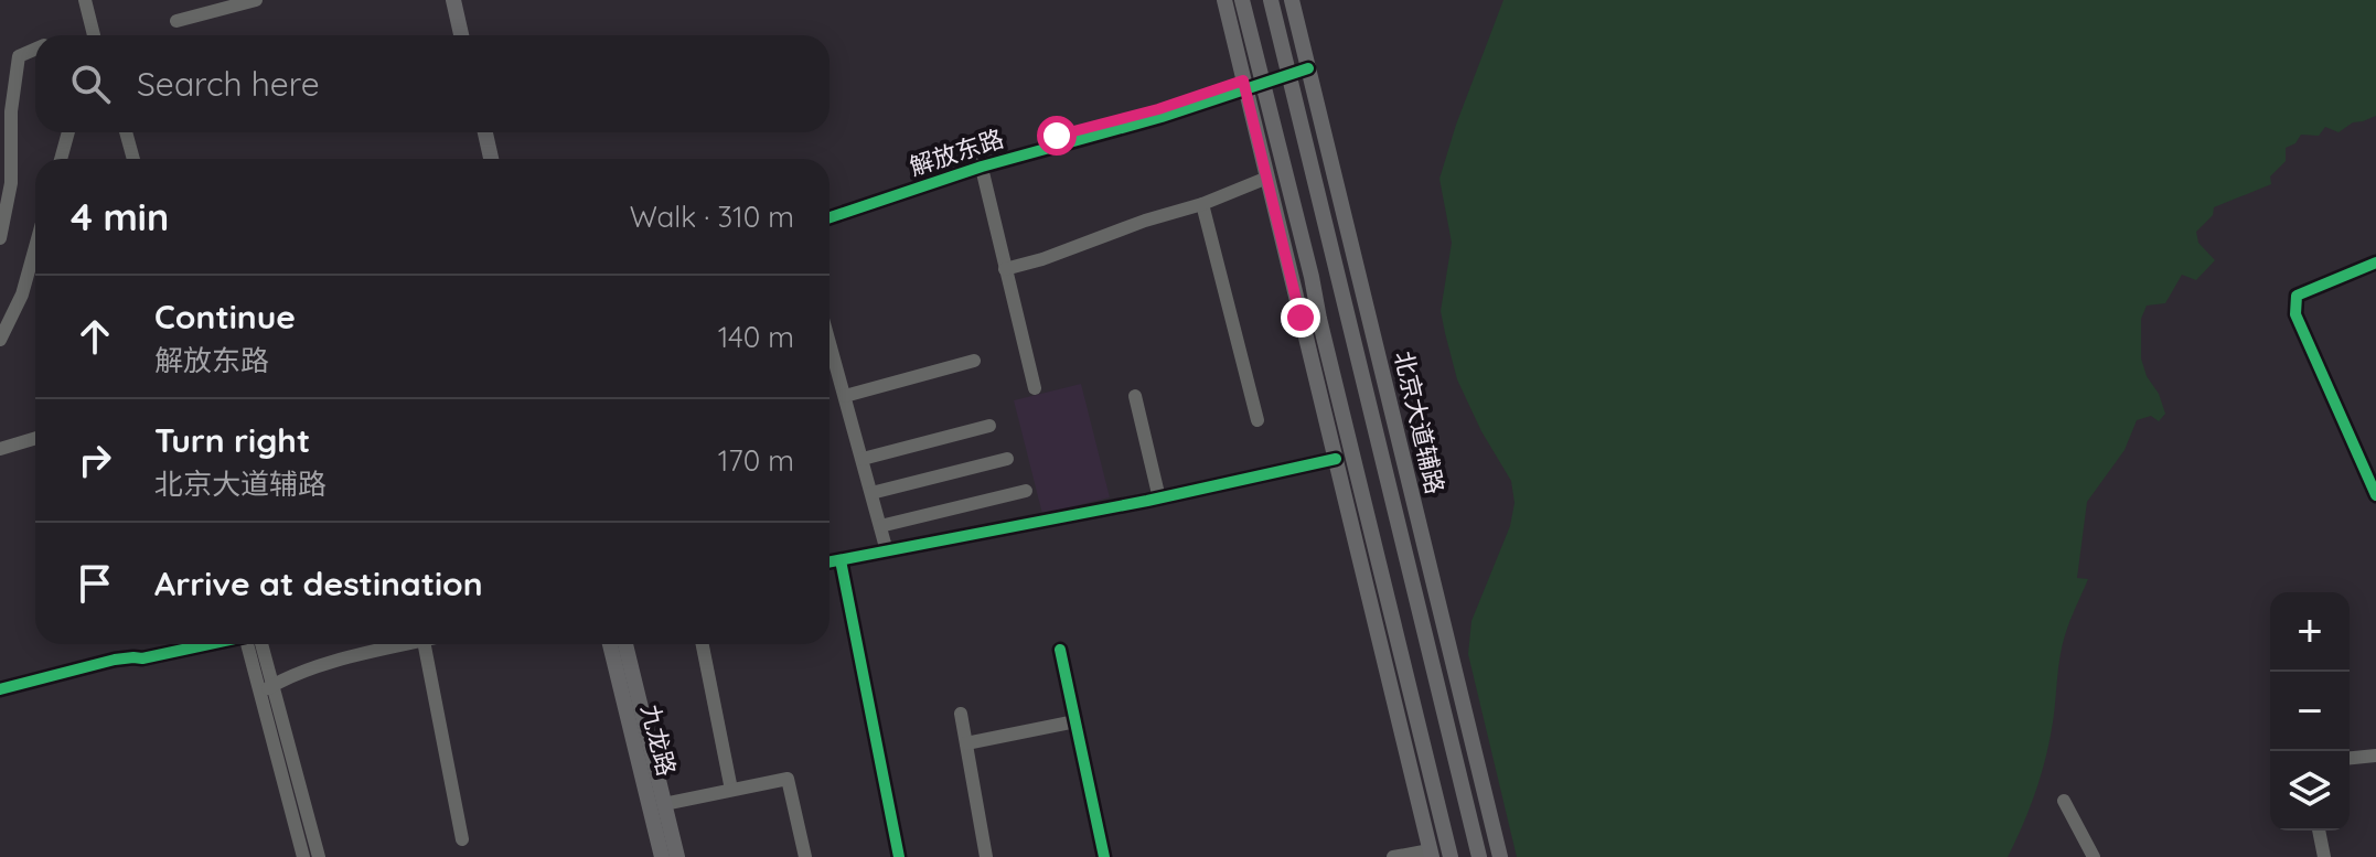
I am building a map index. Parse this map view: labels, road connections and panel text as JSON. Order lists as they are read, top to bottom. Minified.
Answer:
{"streets":{"main road":["北京大道辅路","九龙路"],"street":["解放东路"]},"crossings":[["解放东路","北京大道辅路"]],"page":{"search":"Search here","heading":["4 min","Walk · 310 m"],"list":[["Continue","解放东路","140 m"],["Turn right","北京大道辅路","170 m"],"Arrive at destination"],"map_buttons":["+","−"]}}
